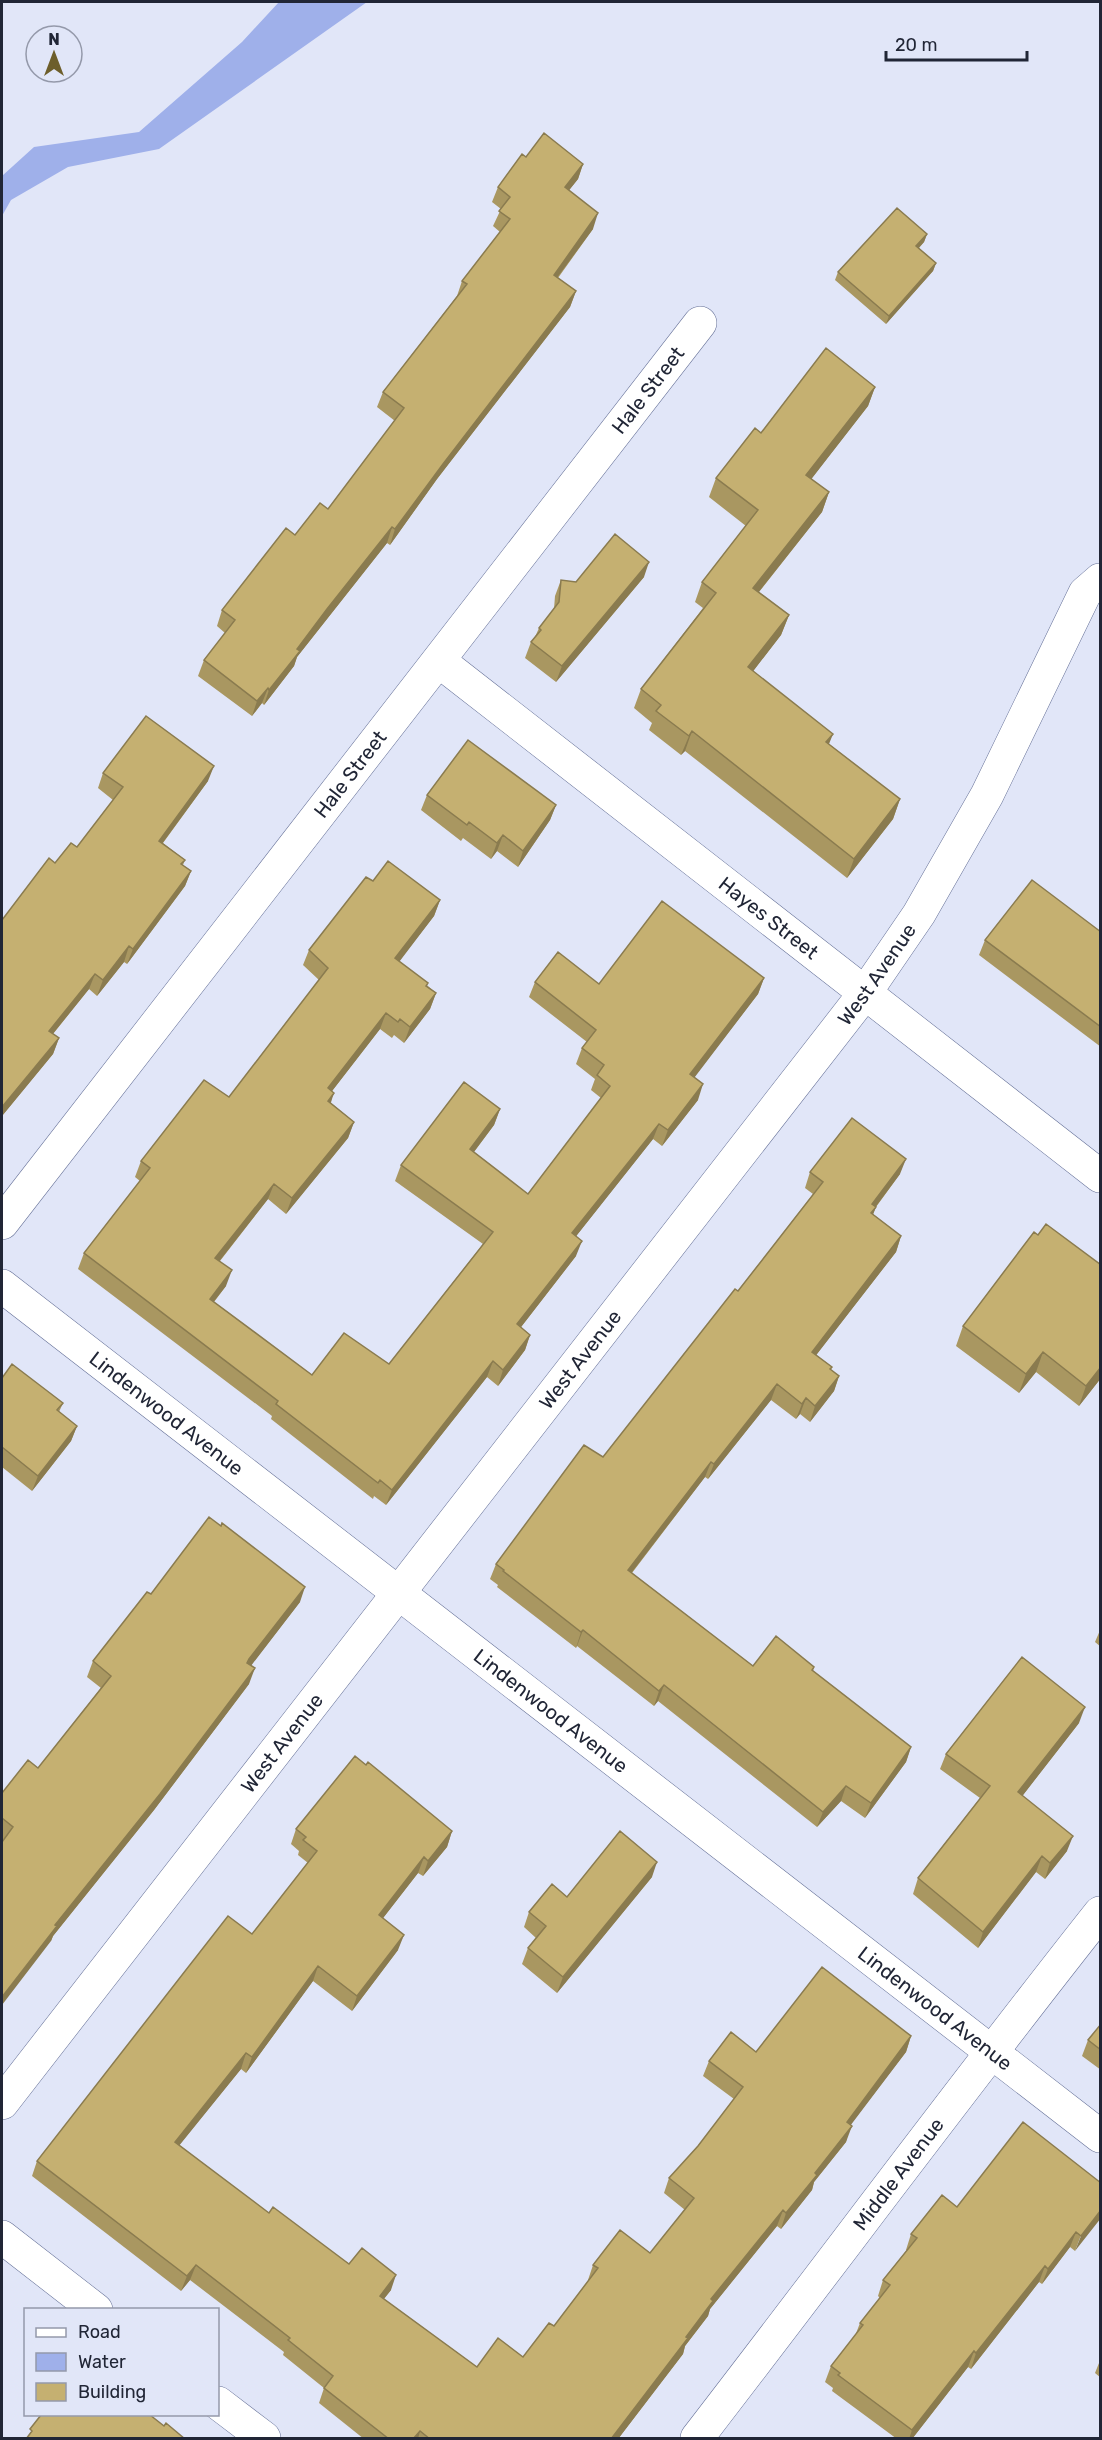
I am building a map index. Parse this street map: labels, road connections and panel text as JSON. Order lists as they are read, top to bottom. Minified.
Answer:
{"streets":{"street":["Hale Street","Hayes Street","West Avenue","Lindenwood Avenue","Middle Avenue"]},"crossings":[["Hale Street","Hayes Street"],["Hayes Street","West Avenue"],["West Avenue","Lindenwood Avenue"],["Lindenwood Avenue","Middle Avenue"]],"legend":["Road","Water","Building"],"scale_bar":"20 m","north":"top"}
